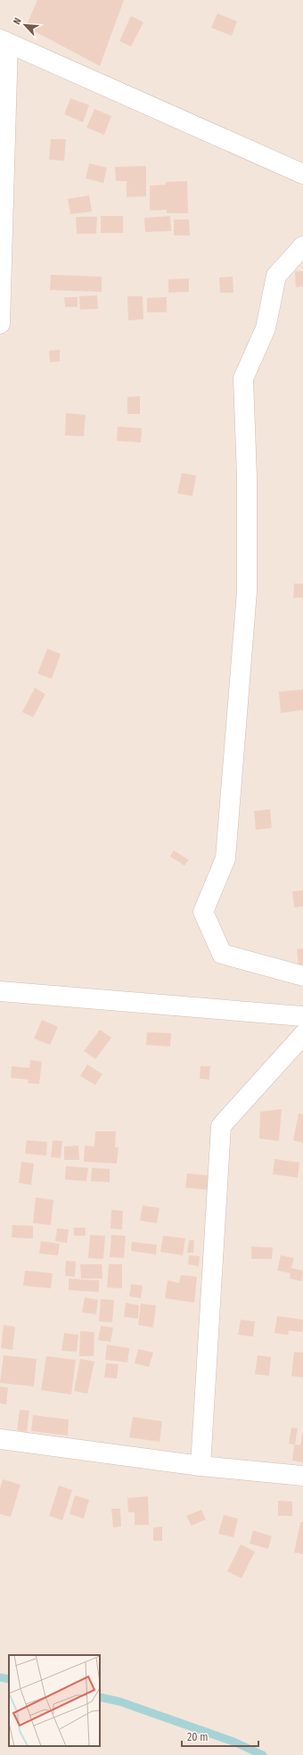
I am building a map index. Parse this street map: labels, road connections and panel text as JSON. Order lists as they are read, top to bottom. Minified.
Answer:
{"scale_bar":"20 m","north":"top left"}
